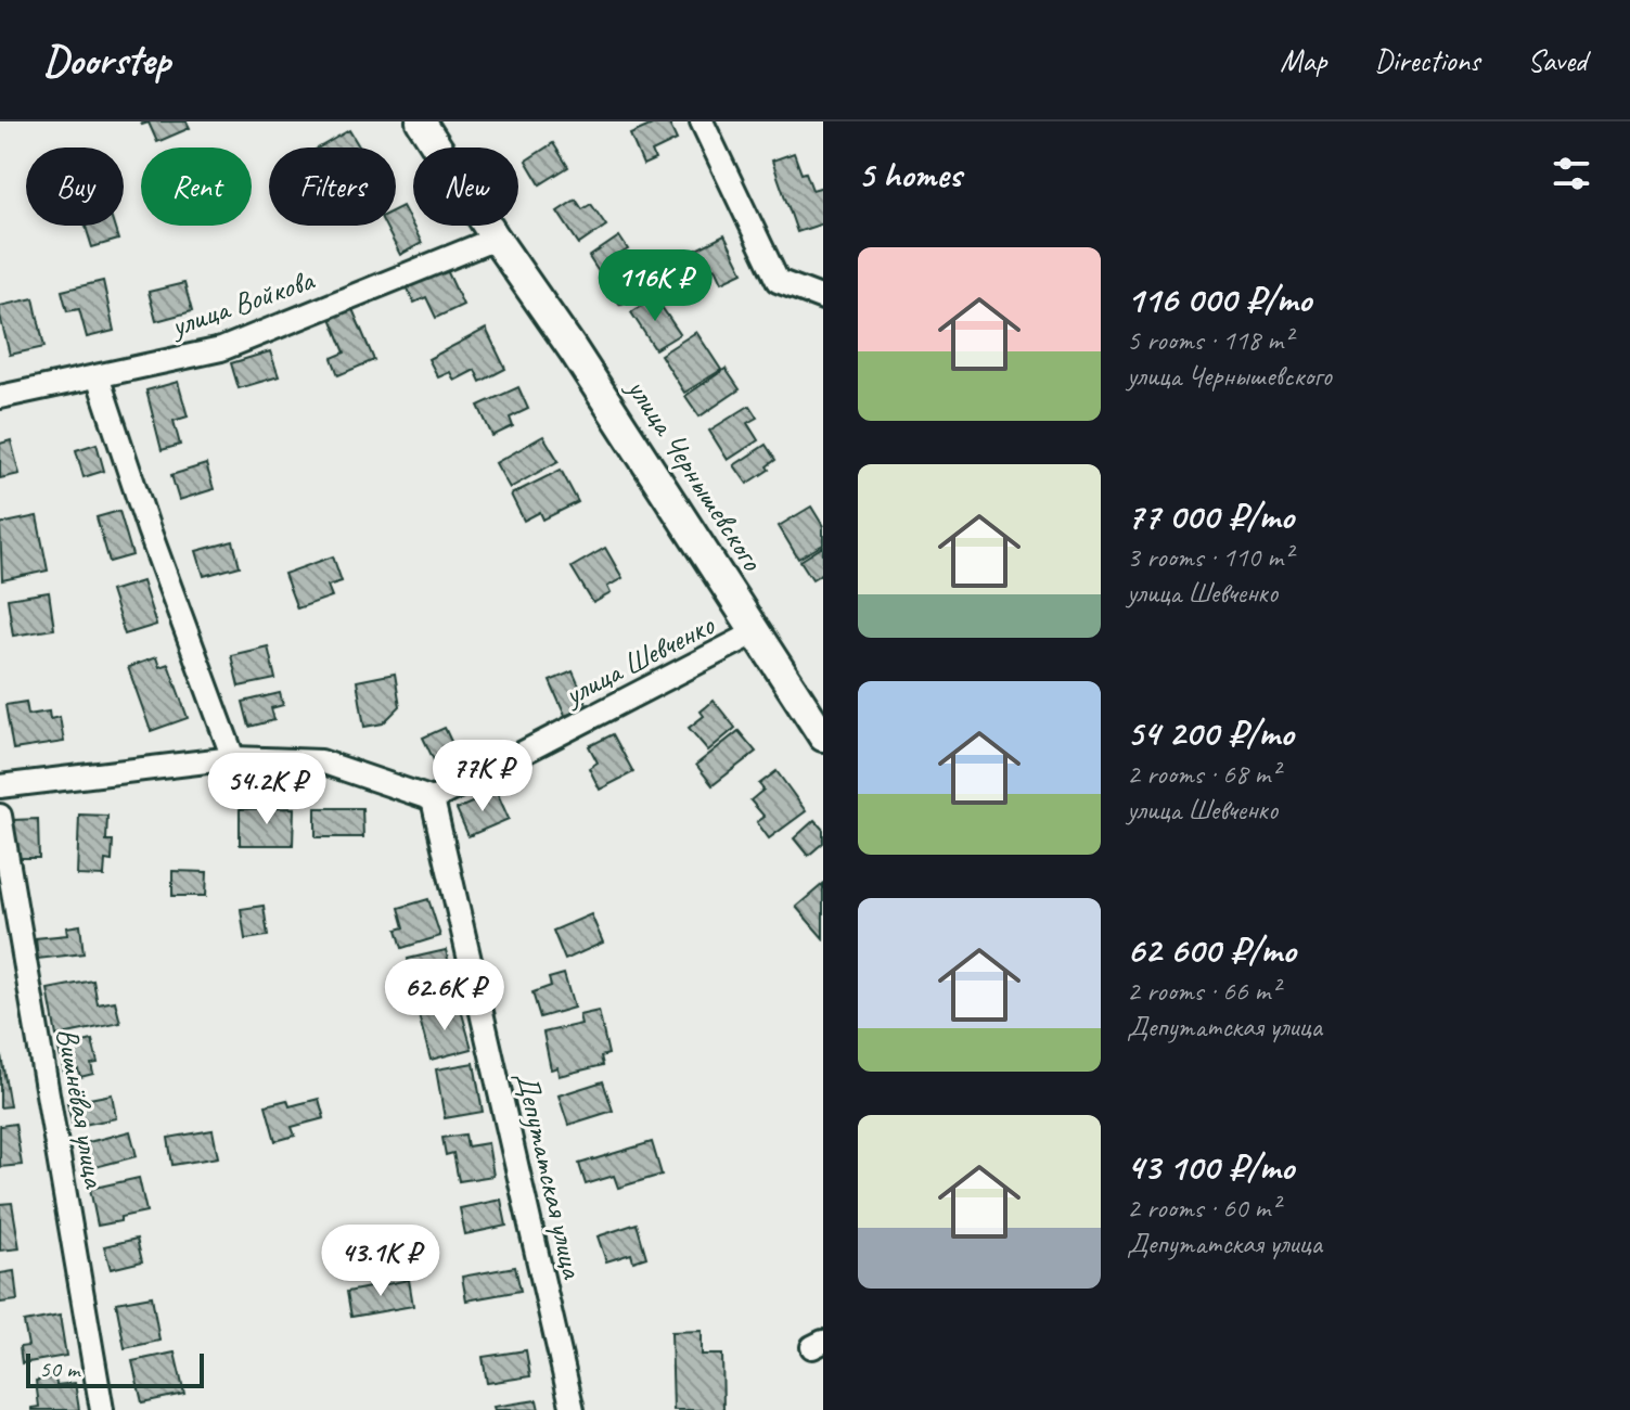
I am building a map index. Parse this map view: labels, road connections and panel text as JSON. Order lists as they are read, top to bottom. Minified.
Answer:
{"streets":{"street":["улица Войкова","улица Чернышевского","улица Шевченко","Вишнёвая улица","Депутатская улица"]},"crossings":[["улица Войкова","улица Чернышевского"],["улица Чернышевского","улица Шевченко"],["улица Шевченко","Депутатская улица"]],"scale_bar":"50 m","page":{"header":"Doorstep","nav":["Map","Directions","Saved"],"heading":"5 homes","chip":["Buy","Rent","Filters","New"],"list":[{"name":"116 000 ₽/mo","note":"5 rooms · 118 m² · улица Чернышевского"},{"name":"77 000 ₽/mo","note":"3 rooms · 110 m² · улица Шевченко"},{"name":"54 200 ₽/mo","note":"2 rooms · 68 m² · улица Шевченко"},{"name":"62 600 ₽/mo","note":"2 rooms · 66 m² · Депутатская улица"},{"name":"43 100 ₽/mo","note":"2 rooms · 60 m² · Депутатская улица"}],"price":["116K ₽","77K ₽","54.2K ₽","62.6K ₽","43.1K ₽"],"scale":"50 m"}}
